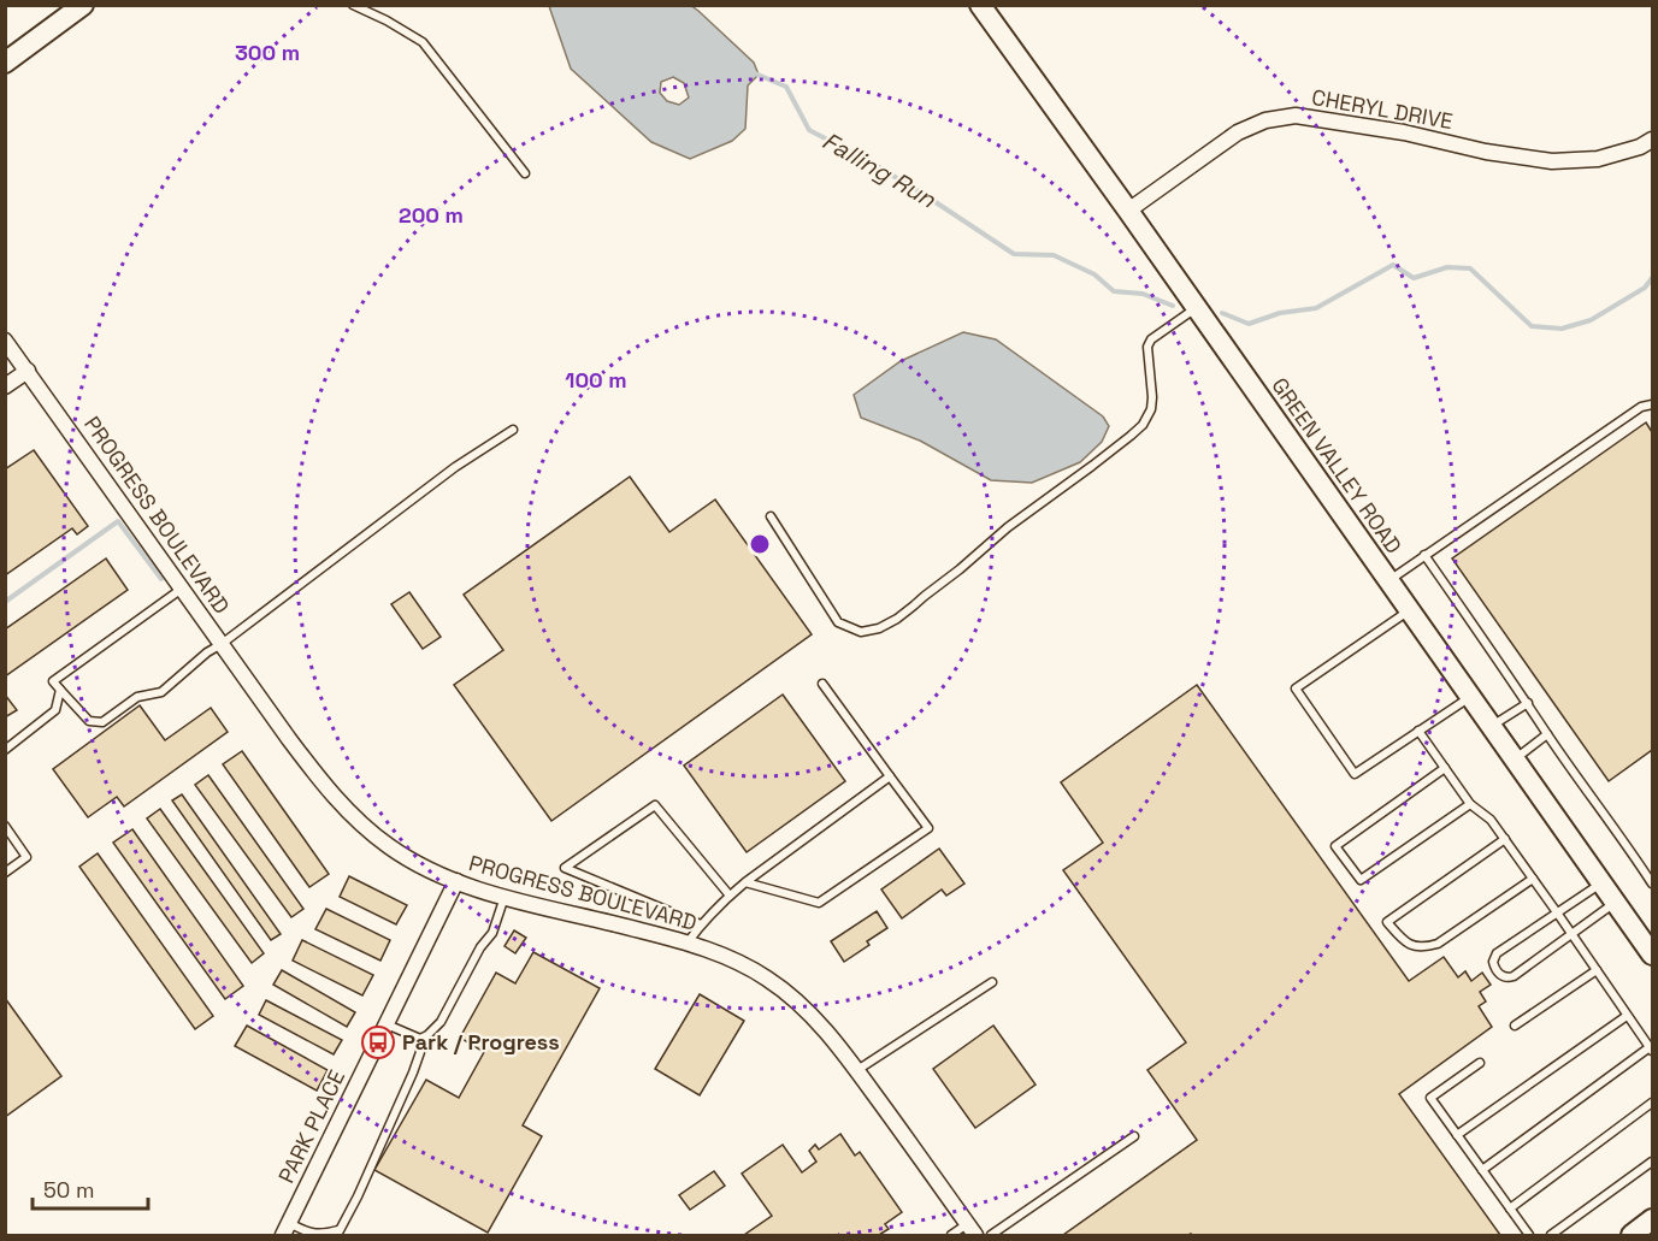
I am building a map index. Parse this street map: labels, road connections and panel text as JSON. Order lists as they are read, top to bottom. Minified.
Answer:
{"streets":{"street":["CHERYL DRIVE","GREEN VALLEY ROAD","PROGRESS BOULEVARD","PARK PLACE"]},"crossings":[["CHERYL DRIVE","GREEN VALLEY ROAD"],["PROGRESS BOULEVARD","PARK PLACE"]],"water":["Falling Run"],"places":{"bus stop":["Park / Progress"]},"scale_bar":"50 m","rings":["300 m","200 m","100 m"]}
